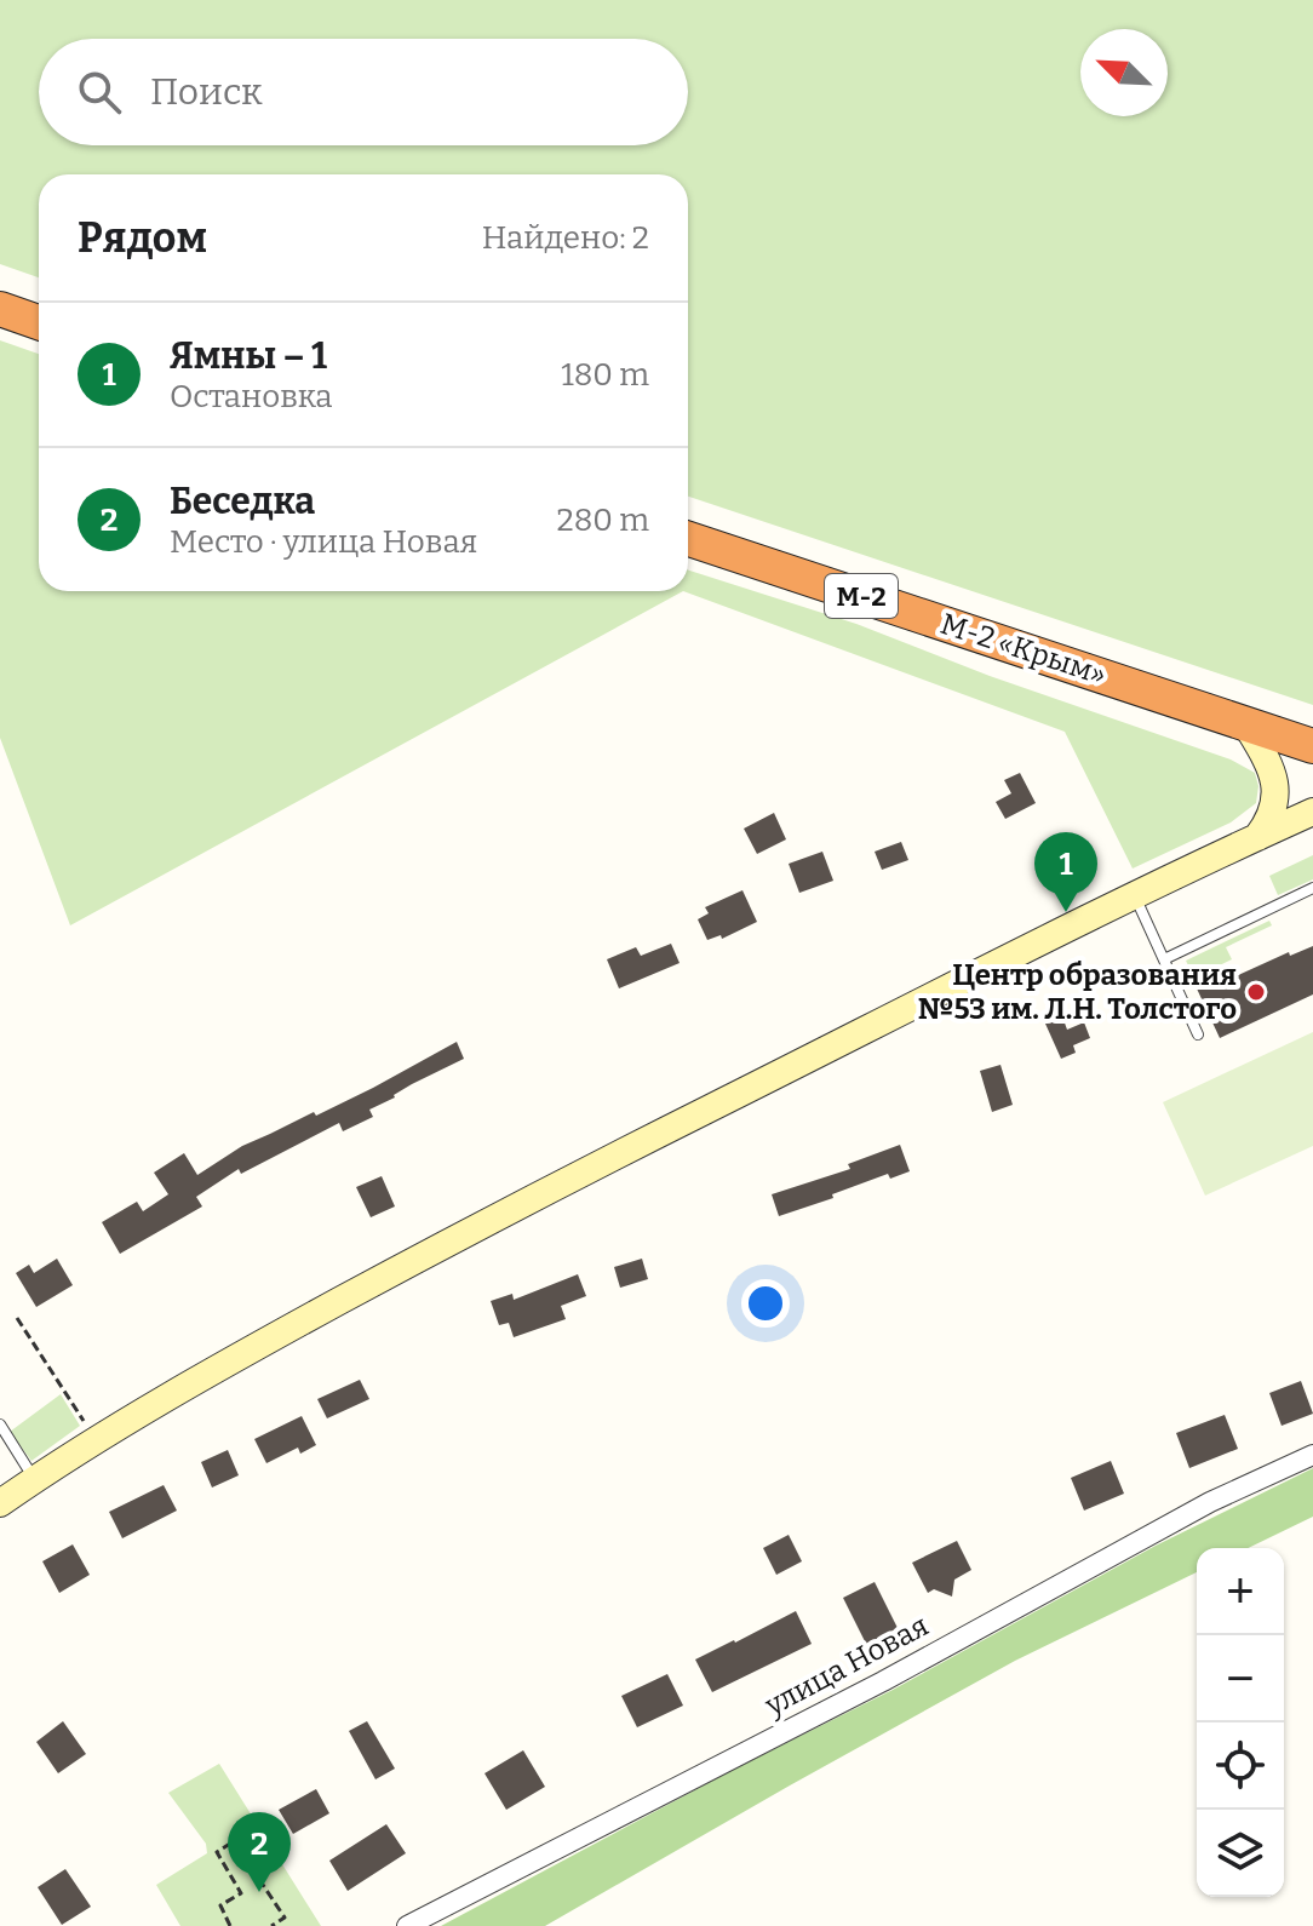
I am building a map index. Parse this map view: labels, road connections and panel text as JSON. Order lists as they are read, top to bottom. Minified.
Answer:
{"streets":{"highway":["М-2","М-2 «Крым»"],"street":["улица Новая"]},"places":["Центр образования №53 им. Л.Н. Толстого"],"north":"top left","page":{"search":"Поиск","heading":["Рядом","Найдено: 2"],"list":[{"mark":"1","name":"Ямны – 1","note":"Остановка","value":"180 m"},{"mark":"2","name":"Беседка","note":"Место · улица Новая","value":"280 m"}],"pins":["1","2"],"map_buttons":["+","−"]}}
